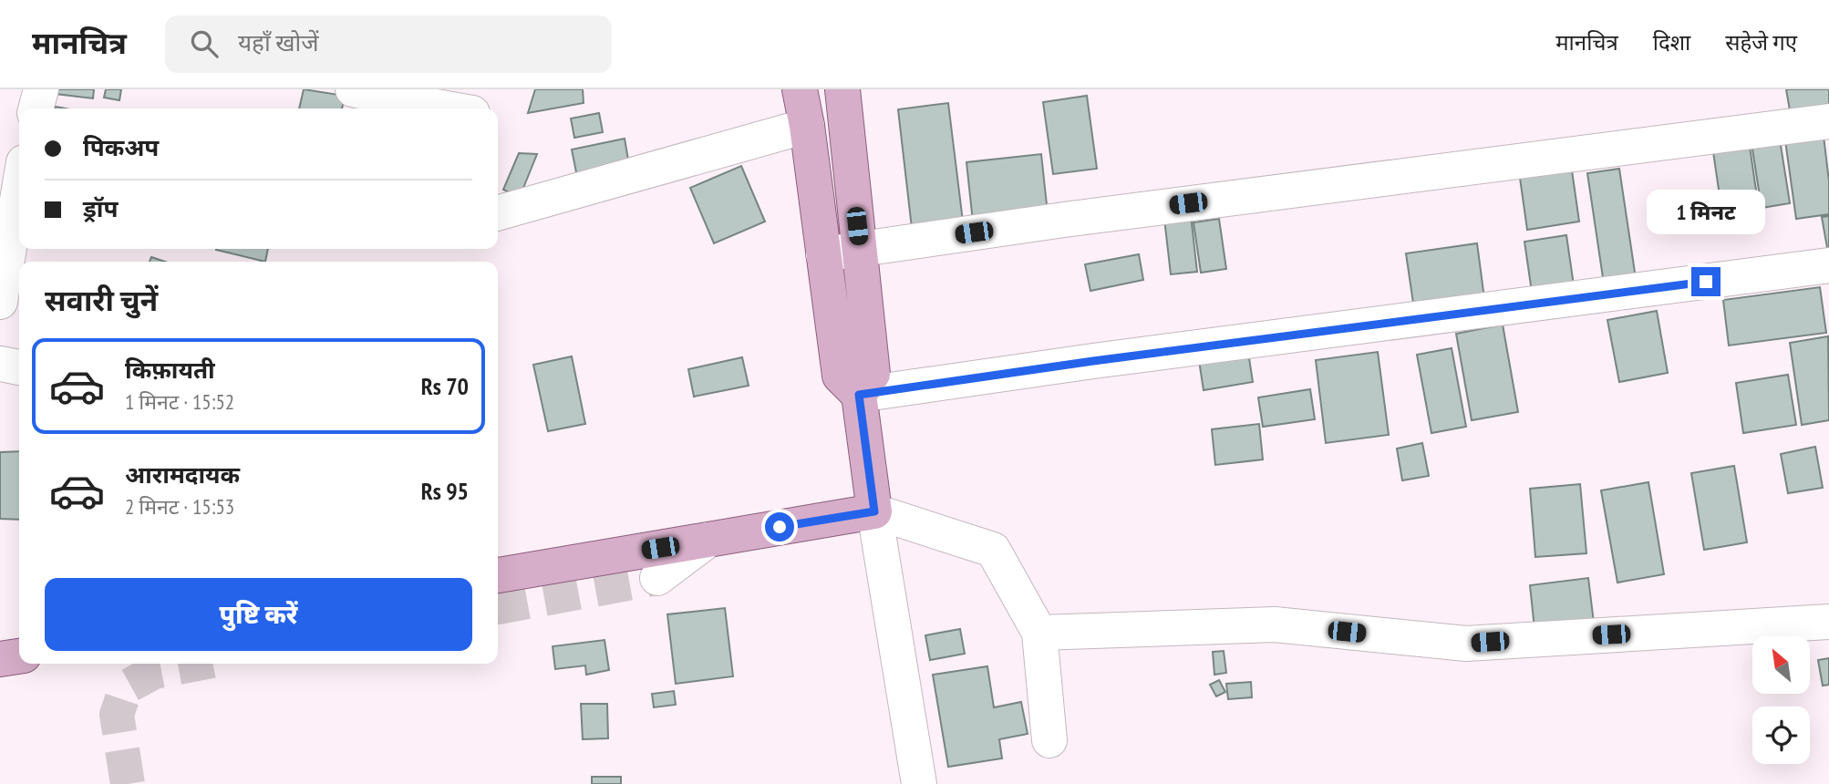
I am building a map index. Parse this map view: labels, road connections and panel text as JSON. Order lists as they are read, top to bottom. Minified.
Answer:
{"north":"top left","page":{"header":"मानचित्र","search":"यहाँ खोजें","nav":["मानचित्र","दिशा","सहेजे गए"],"banner":["पिकअप","ड्रॉप"],"bubble":"1 मिनट","heading":"सवारी चुनें","list":[{"name":"किफ़ायती","note":"1 मिनट · 15:52","value":"Rs 70"},{"name":"आरामदायक","note":"2 मिनट · 15:53","value":"Rs 95"}],"buttons":"पुष्टि करें"}}
